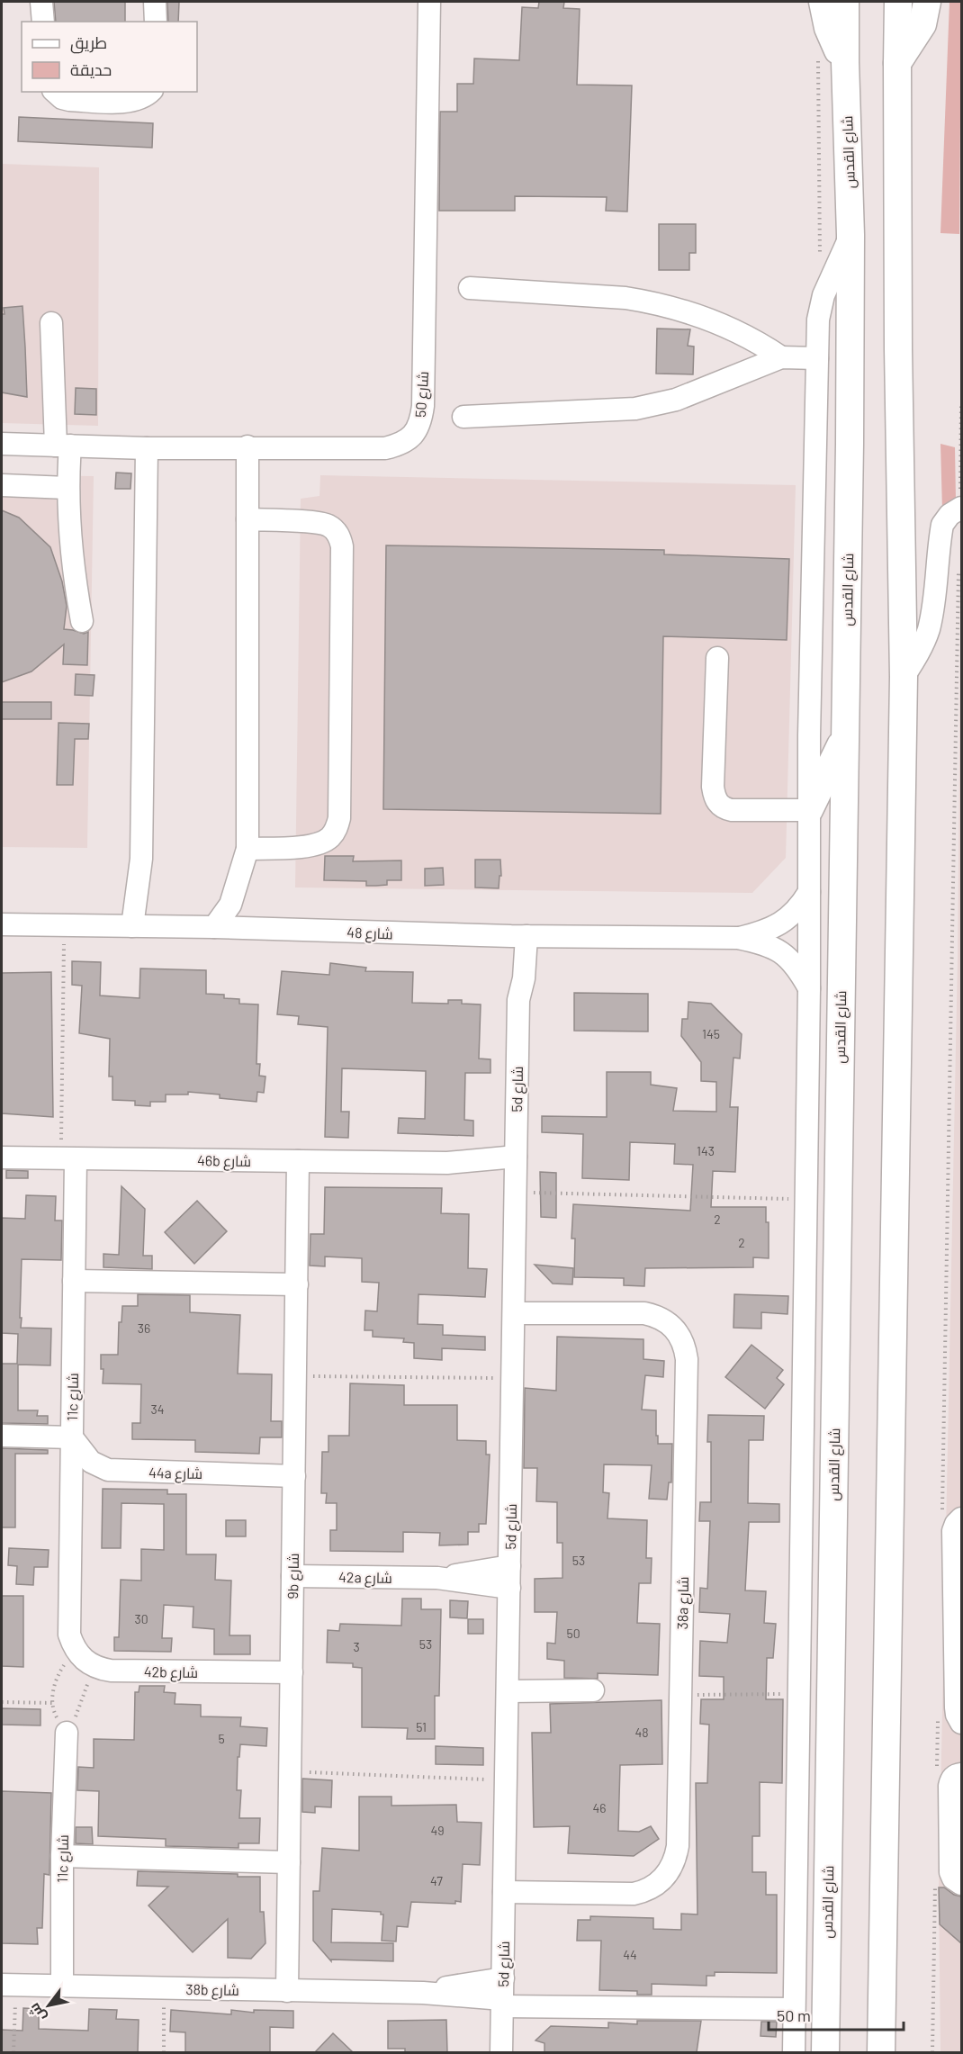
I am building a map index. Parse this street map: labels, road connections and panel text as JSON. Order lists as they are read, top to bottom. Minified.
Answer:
{"streets":{"main road":["شارع القدس"],"street":["شارع 50","شارع 48","5d شارع","46b شارع","11c شارع","44a شارع","9b شارع","42a شارع","38a شارع","42b شارع","38b شارع"]},"crossings":[["شارع 48","5d شارع"],["5d شارع","46b شارع"],["5d شارع","42a شارع"],["5d شارع","38a شارع"],["5d شارع","38b شارع"],["46b شارع","11c شارع"],["46b شارع","9b شارع"],["11c شارع","44a شارع"],["11c شارع","42b شارع"],["11c شارع","38b شارع"],["44a شارع","9b شارع"],["9b شارع","42a شارع"],["9b شارع","42b شارع"],["9b شارع","38b شارع"]],"house_numbers":["145","143","2","2","36","34","53","30","50","53","3","51","48","5","46","49","47","44"],"legend":["طريق","حديقة"],"scale_bar":"50 m","north":"bottom left"}
